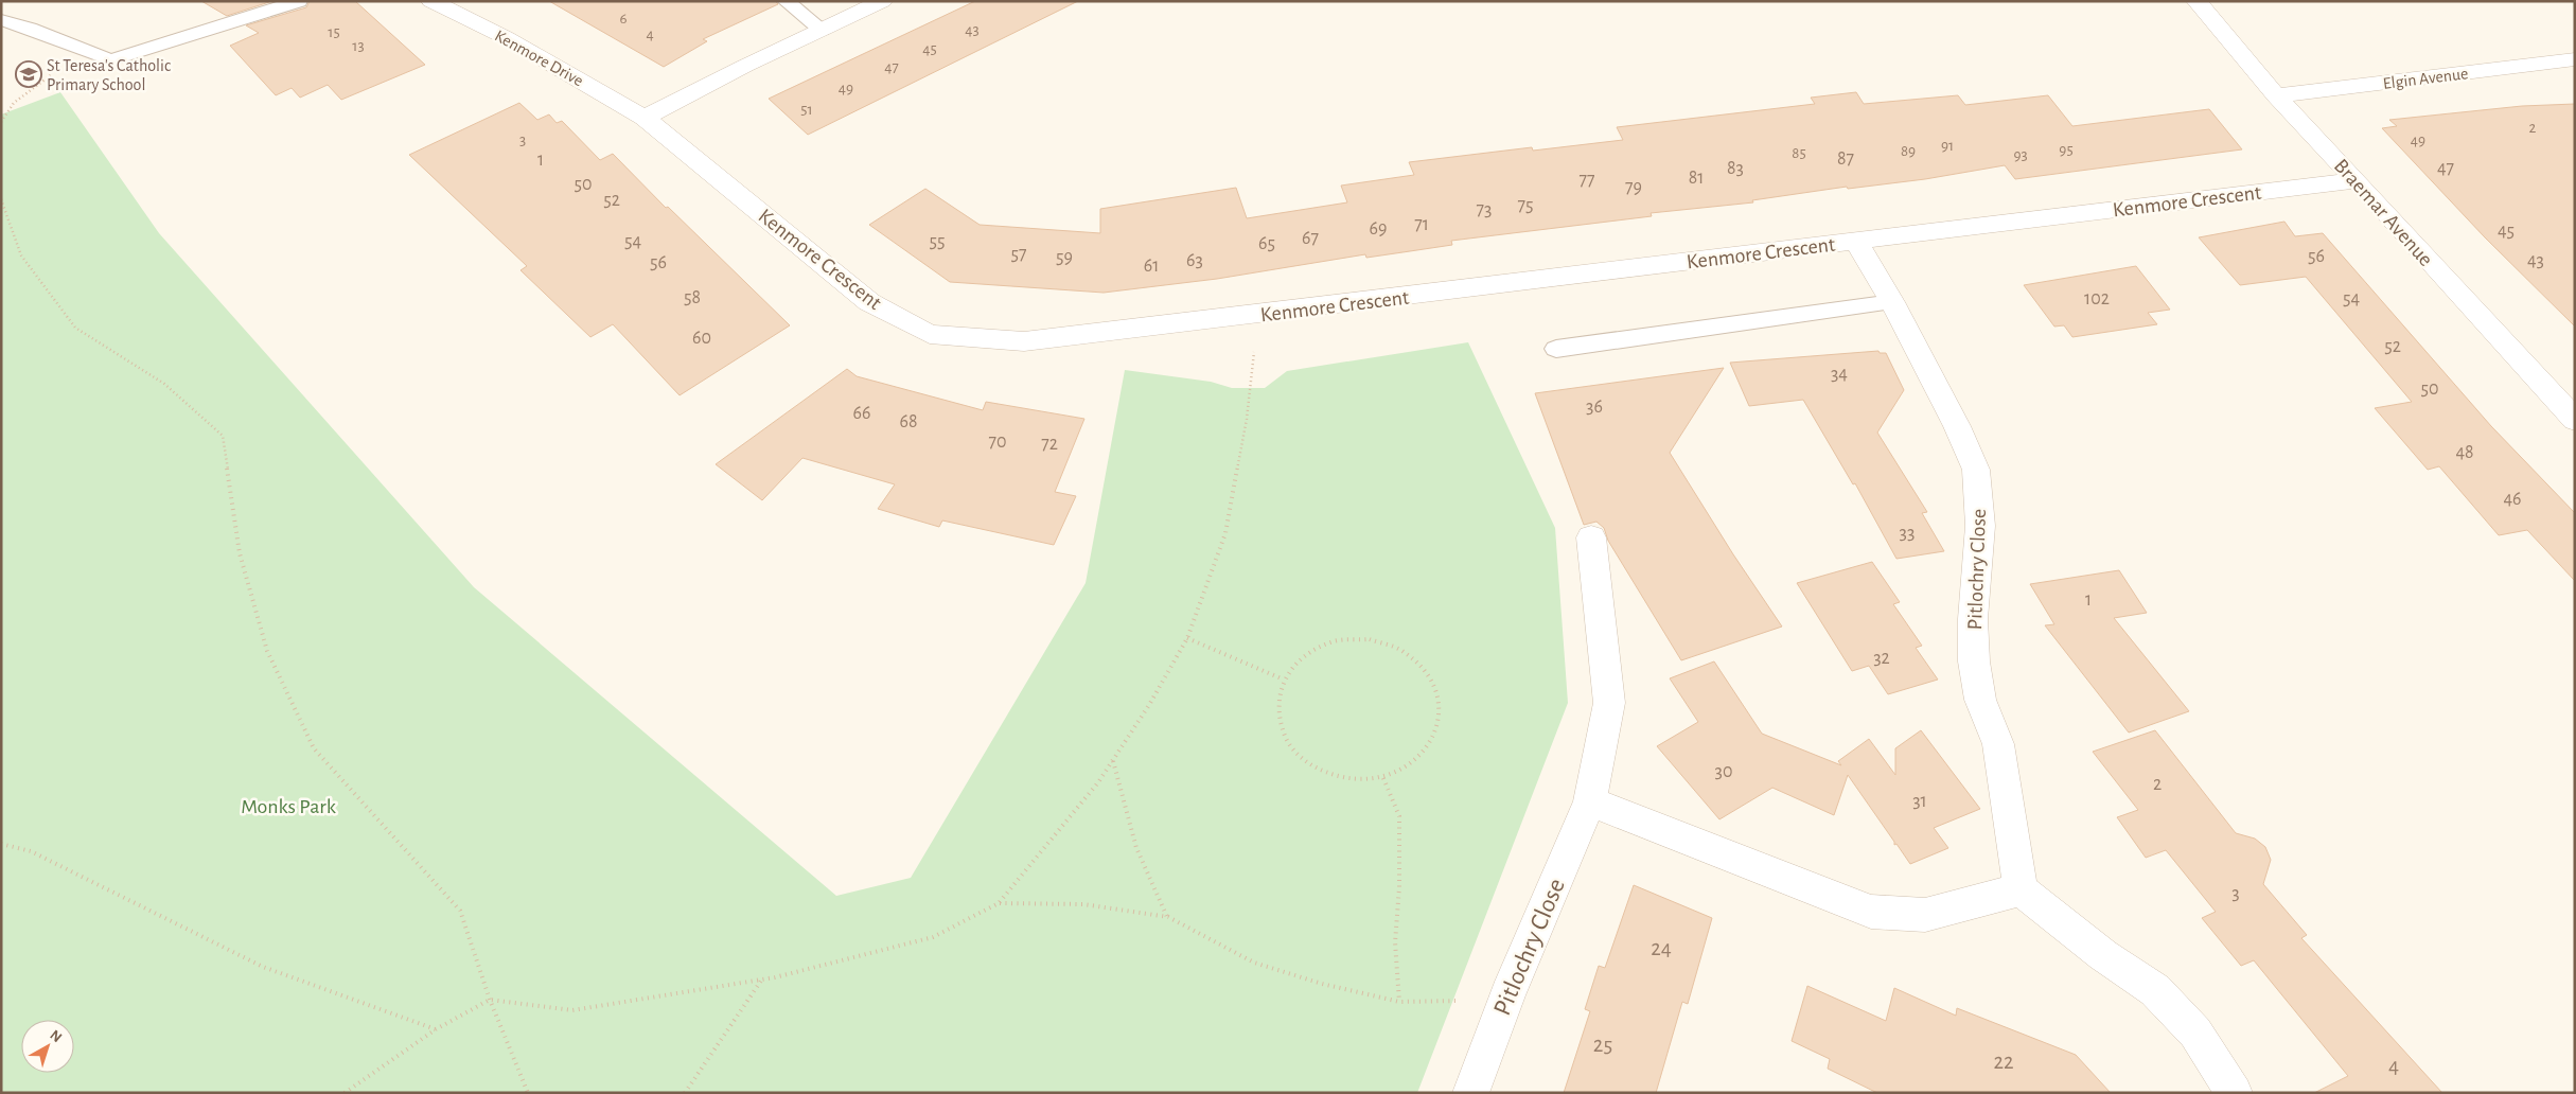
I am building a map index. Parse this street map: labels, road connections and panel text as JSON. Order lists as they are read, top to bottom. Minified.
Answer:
{"streets":{"street":["Kenmore Drive","Elgin Avenue","Kenmore Crescent","Braemar Avenue","Pitlochry Close"]},"crossings":[["Kenmore Drive","Kenmore Crescent"],["Elgin Avenue","Braemar Avenue"],["Kenmore Crescent","Braemar Avenue"],["Kenmore Crescent","Pitlochry Close"]],"parks":["Monks Park"],"places":{"school or university":["St Teresa's Catholic Primary School"]},"house_numbers":["6","43","15","4","13","45","47","49","51","2","3","49","91","95","89","85","93","87","1","83","47","81","77","50","79","52","75","73","71","69","45","67","54","55","65","57","56","59","63","43","56","61","58","102","54","60","52","34","50","36","66","68","70","72","48","46","33","1","32","30","2","31","3","24","25","22","4"],"north":"top right"}
